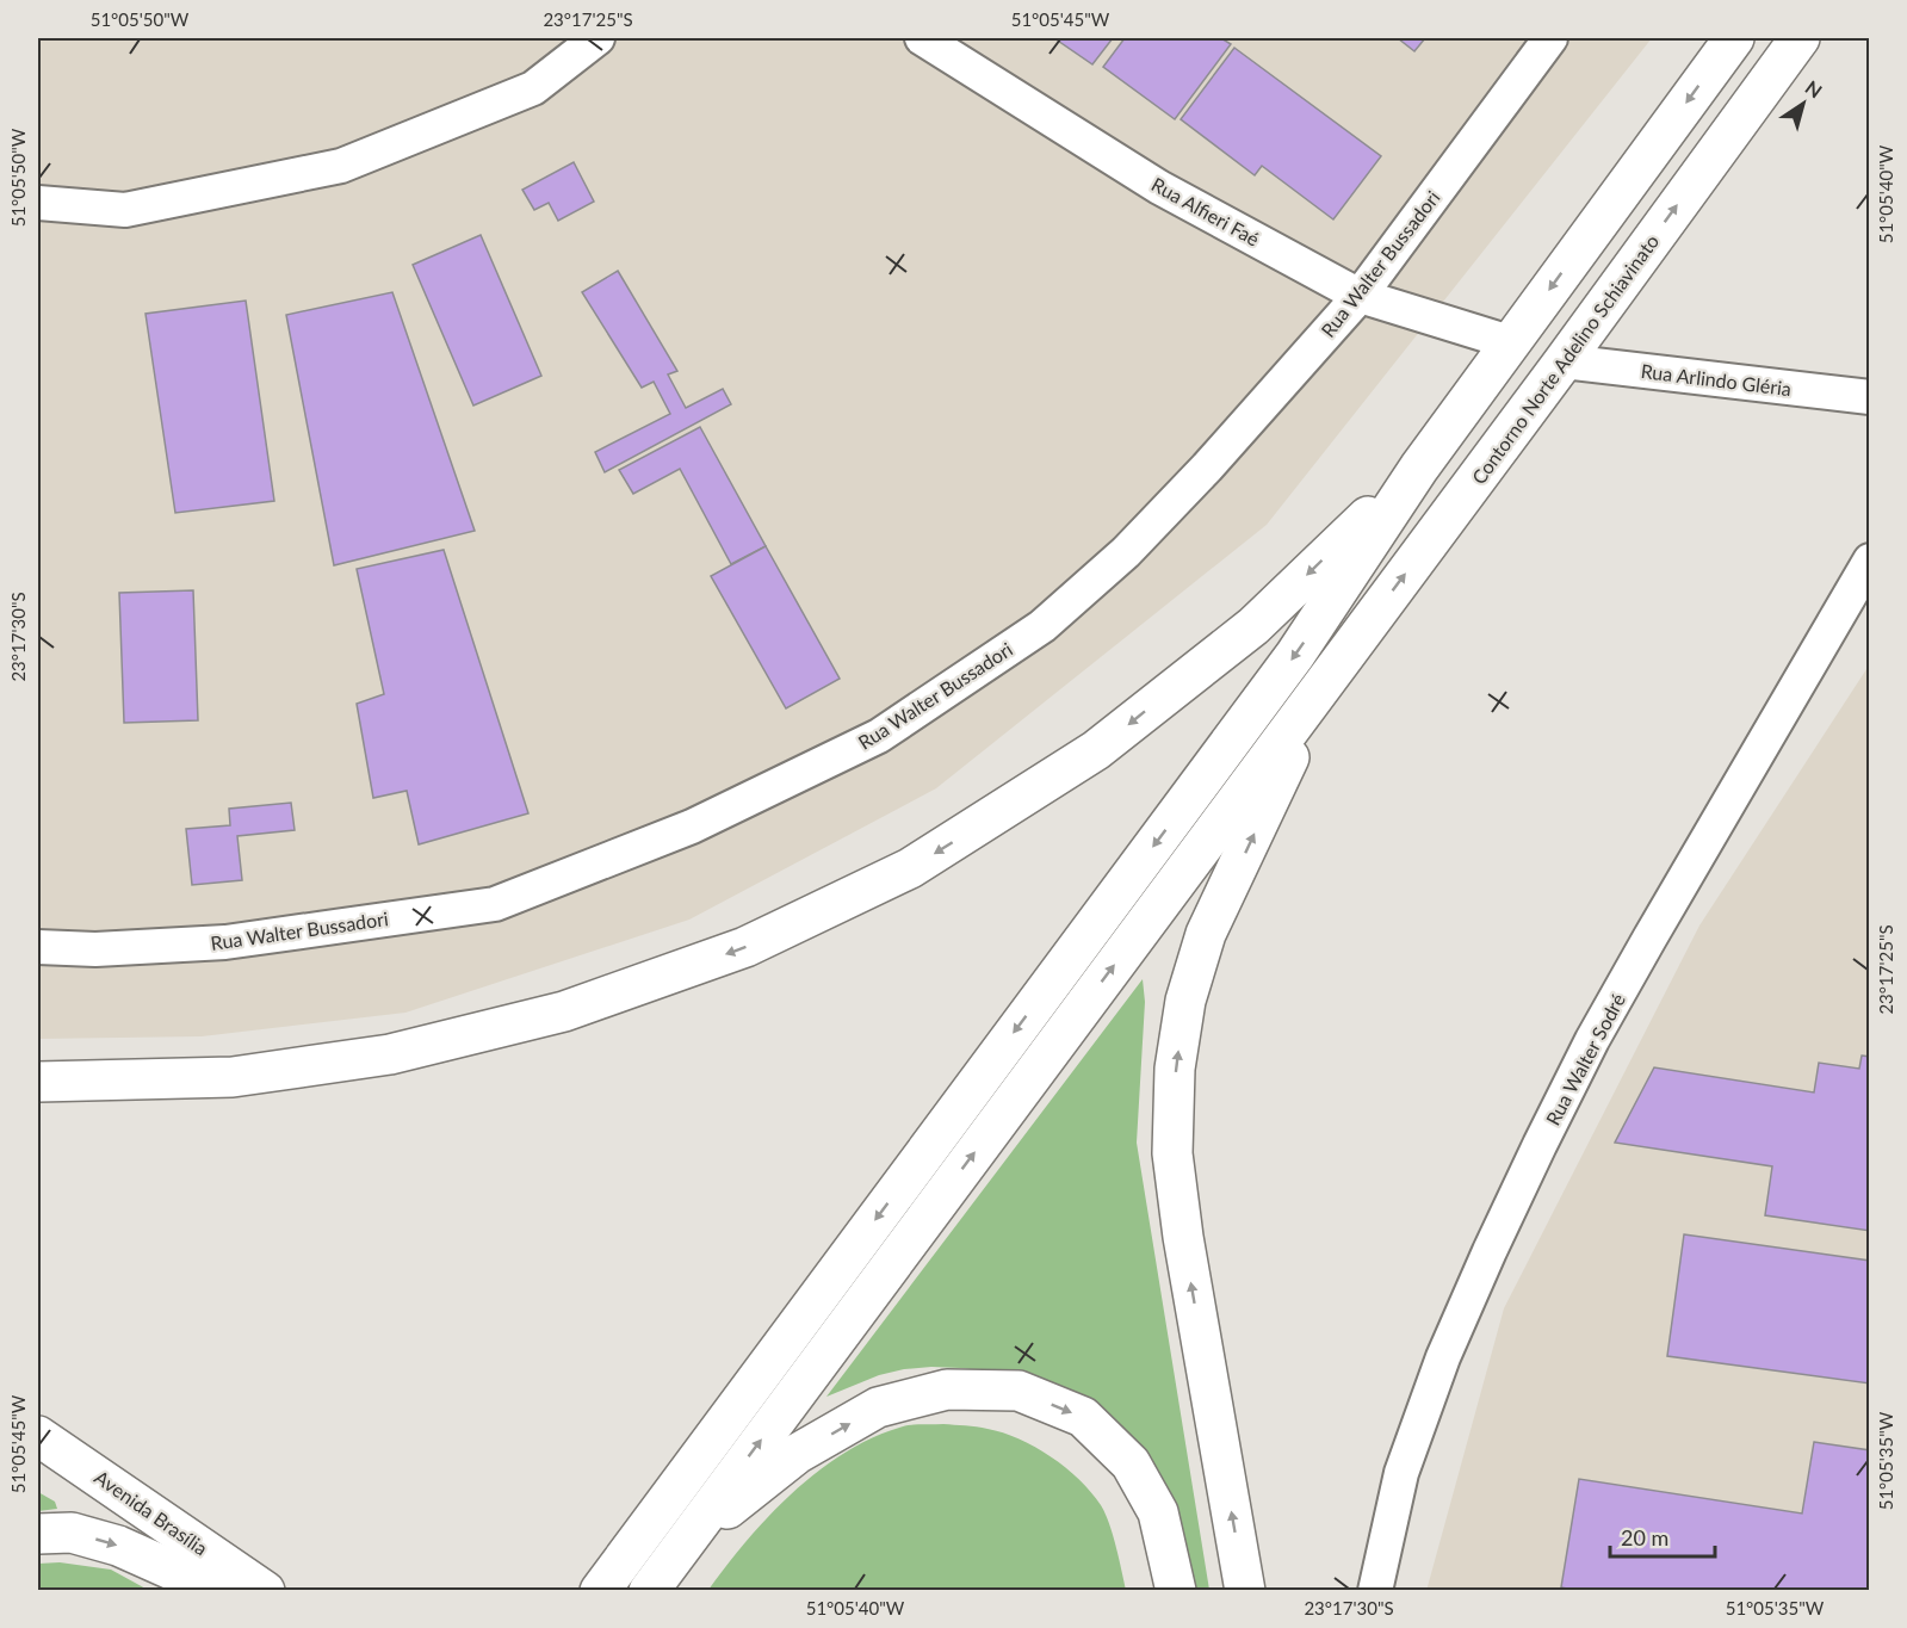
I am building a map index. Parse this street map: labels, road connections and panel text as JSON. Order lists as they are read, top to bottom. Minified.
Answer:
{"streets":{"main road":["Contorno Norte Adelino Schiavinato","Avenida Brasília"],"street":["Rua Alfieri Faé","Rua Walter Bussadori","Rua Arlindo Gléria","Rua Walter Sodré"]},"crossings":[["Rua Alfieri Faé","Rua Walter Bussadori"],["Contorno Norte Adelino Schiavinato","Rua Arlindo Gléria"]],"scale_bar":"20 m","north":"top right","coordinates":["51°05'50\"W","23°17'25\"S","51°05'45\"W","51°05'40\"W","23°17'30\"S","51°05'35\"W"]}
